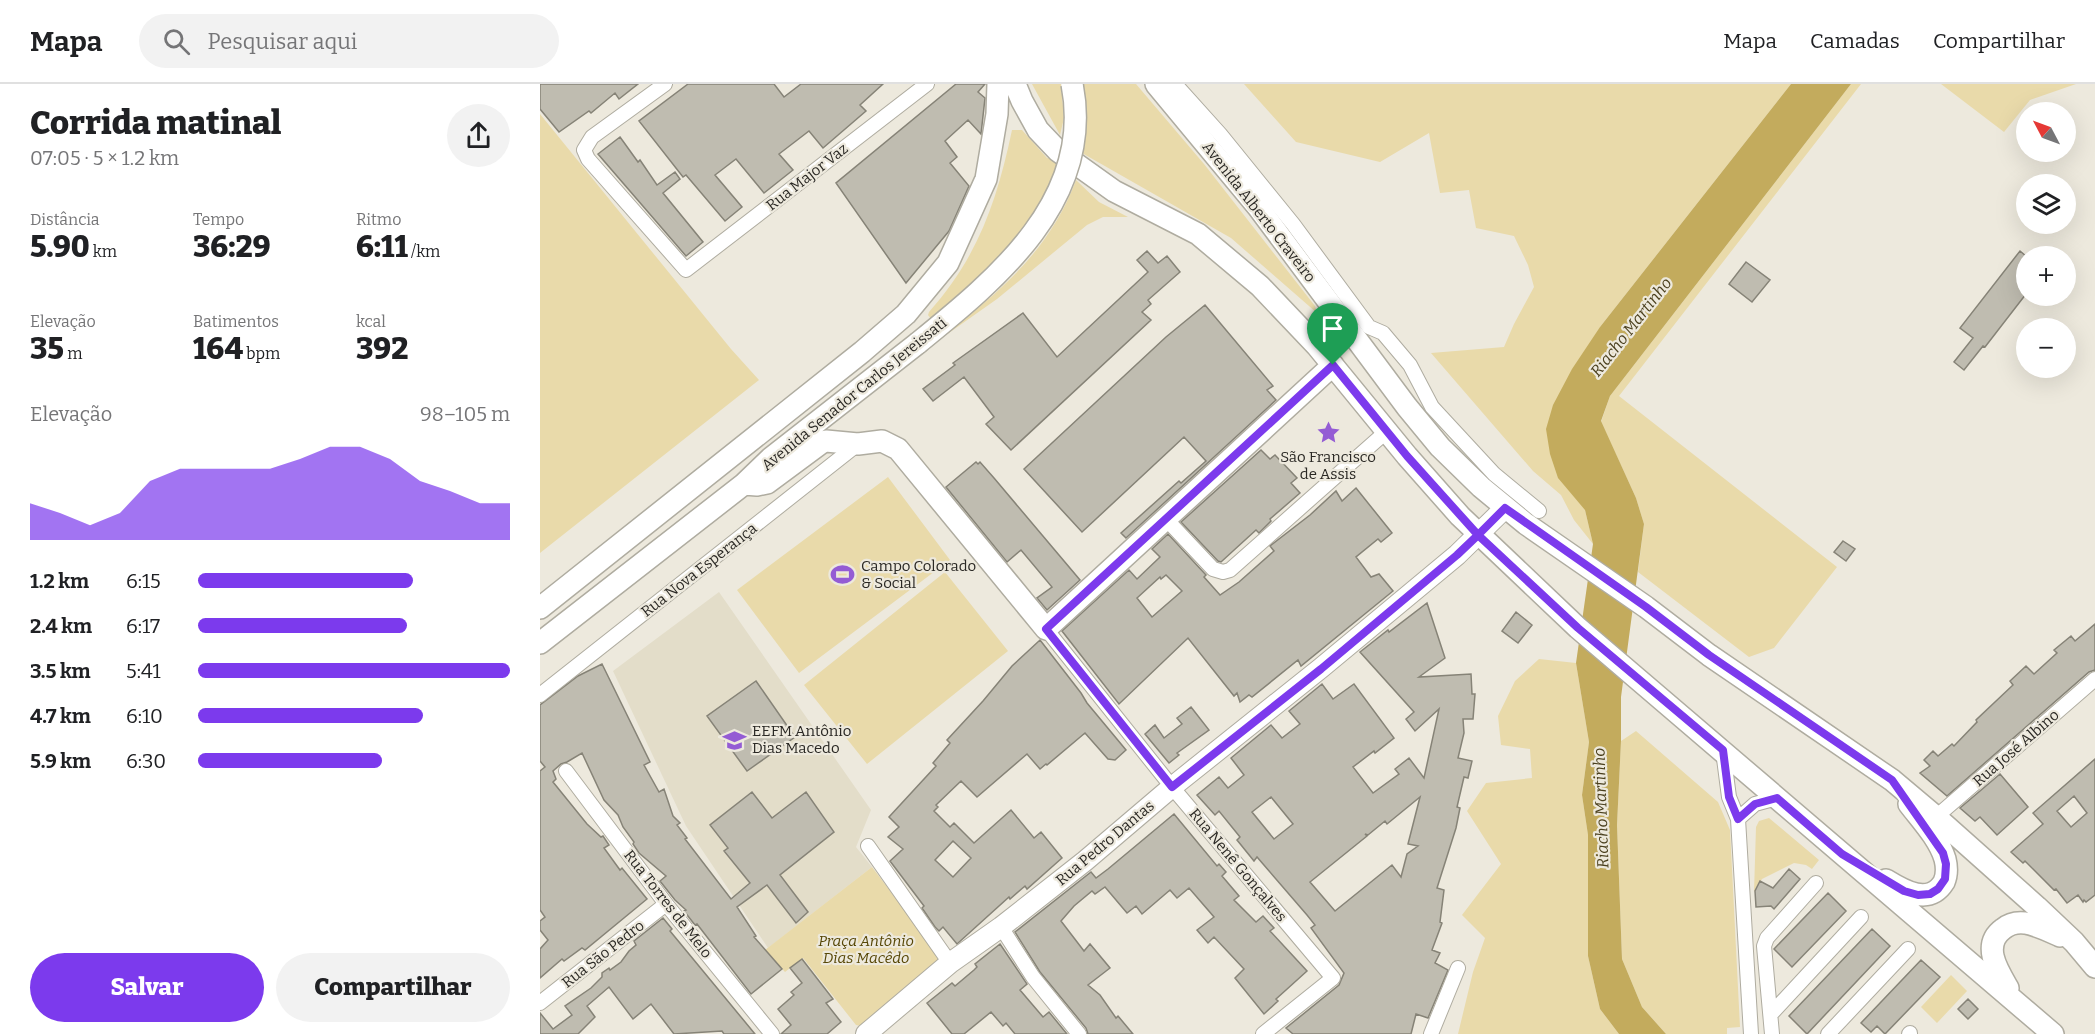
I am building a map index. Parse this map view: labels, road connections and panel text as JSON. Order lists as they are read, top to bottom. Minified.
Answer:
{"streets":{"main road":["Avenida Alberto Craveiro","Avenida Senador Carlos Jereissati","Rua Pedro Dantas","Rua Nenê Gonçalves"],"street":["Rua Major Vaz","Rua Nova Esperança","Rua José Albino","Rua Torres de Melo","Rua São Pedro"]},"crossings":[["Avenida Alberto Craveiro","Rua José Albino"],["Avenida Alberto Craveiro","Rua Pedro Dantas"],["Avenida Senador Carlos Jereissati","Rua Nenê Gonçalves"],["Rua Nova Esperança","Rua Nenê Gonçalves"],["Rua Pedro Dantas","Rua Nenê Gonçalves"],["Rua Torres de Melo","Rua São Pedro"]],"water":["Riacho Martinho"],"parks":["Praça Antônio Dias Macêdo"],"places":{"place":["São Francisco de Assis"],"sports":["Campo Colorado & Social"],"school or university":["EEFM Antônio Dias Macedo"]},"north":"top left","page":{"header":"Mapa","search":"Pesquisar aqui","nav":["Mapa","Camadas","Compartilhar"],"heading":["Corrida matinal","07:05 · 5 × 1.2 km"],"map_buttons":["+","−"],"stats":[["Distância","5.90 km"],["Tempo","36:29"],["Ritmo","6:11 /km"],["Elevação","35 m"],["Batimentos","164 bpm"],["kcal","392"]],"chart":["Elevação","98–105 m"],"list":[{"name":"1.2 km","note":"6:15"},{"name":"2.4 km","note":"6:17"},{"name":"3.5 km","note":"5:41"},{"name":"4.7 km","note":"6:10"},{"name":"5.9 km","note":"6:30"}],"buttons":["Salvar","Compartilhar"]}}
